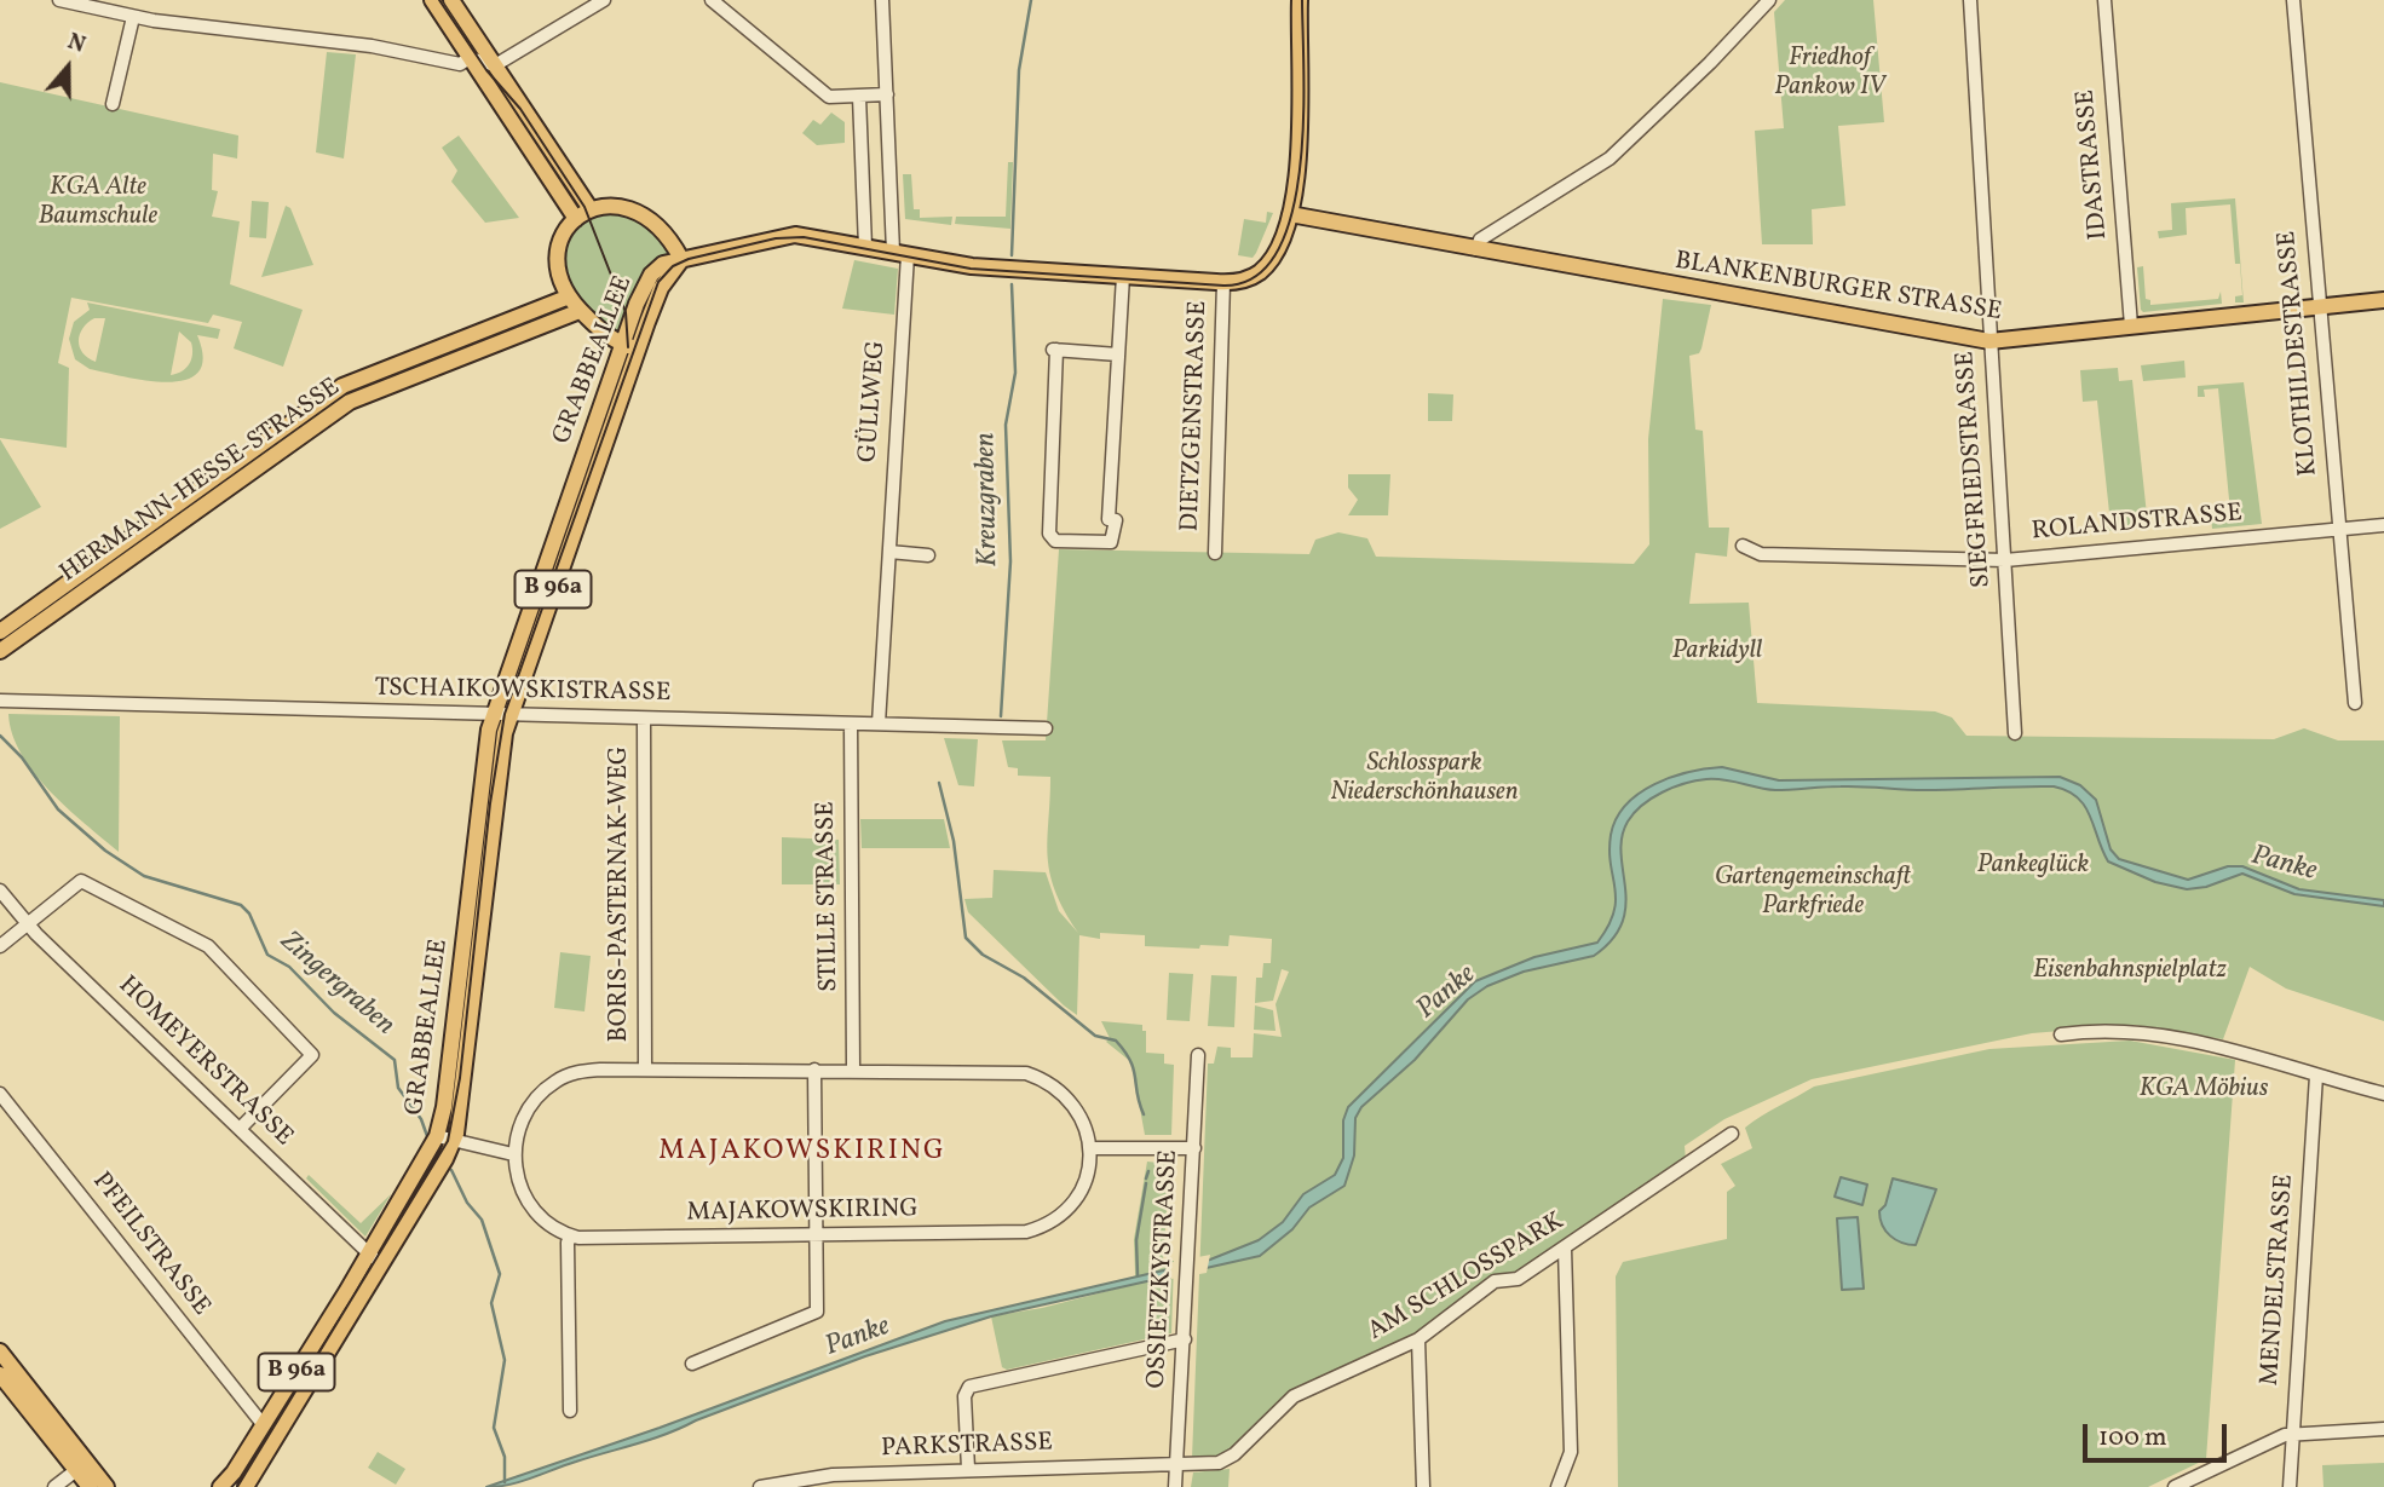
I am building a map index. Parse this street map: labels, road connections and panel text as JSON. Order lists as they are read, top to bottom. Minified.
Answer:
{"streets":{"main road":["BLANKENBURGER STRASSE","GRABBEALLEE","DIETZGENSTRASSE","HERMANN-HESSE-STRASSE","B 96a"],"street":["IDASTRASSE","KLOTHILDESTRASSE","GÜLLWEG","SIEGFRIEDSTRASSE","ROLANDSTRASSE","TSCHAIKOWSKISTRASSE","BORIS-PASTERNAK-WEG","STILLE STRASSE","HOMEYERSTRASSE","MAJAKOWSKIRING","PFEILSTRASSE","OSSIETZKYSTRASSE","AM SCHLOSSPARK","MENDELSTRASSE","PARKSTRASSE"]},"crossings":[["IDASTRASSE","BLANKENBURGER STRASSE"],["BLANKENBURGER STRASSE","KLOTHILDESTRASSE"],["BLANKENBURGER STRASSE","DIETZGENSTRASSE"],["BLANKENBURGER STRASSE","SIEGFRIEDSTRASSE"],["KLOTHILDESTRASSE","ROLANDSTRASSE"],["GRABBEALLEE","TSCHAIKOWSKISTRASSE"],["GRABBEALLEE","HOMEYERSTRASSE"],["GRABBEALLEE","PFEILSTRASSE"],["GÜLLWEG","TSCHAIKOWSKISTRASSE"],["SIEGFRIEDSTRASSE","ROLANDSTRASSE"],["TSCHAIKOWSKISTRASSE","BORIS-PASTERNAK-WEG"],["TSCHAIKOWSKISTRASSE","STILLE STRASSE"],["OSSIETZKYSTRASSE","AM SCHLOSSPARK"],["OSSIETZKYSTRASSE","PARKSTRASSE"],["AM SCHLOSSPARK","PARKSTRASSE"]],"districts":["MAJAKOWSKIRING"],"water":["Kreuzgraben","Panke","Zingergraben"],"parks":["Friedhof Pankow IV","KGA Alte Baumschule","Parkidyll","Schlosspark Niederschönhausen","Pankeglück","Gartengemeinschaft Parkfriede","Eisenbahnspielplatz","KGA Möbius"],"scale_bar":"100 m","north":"top"}
